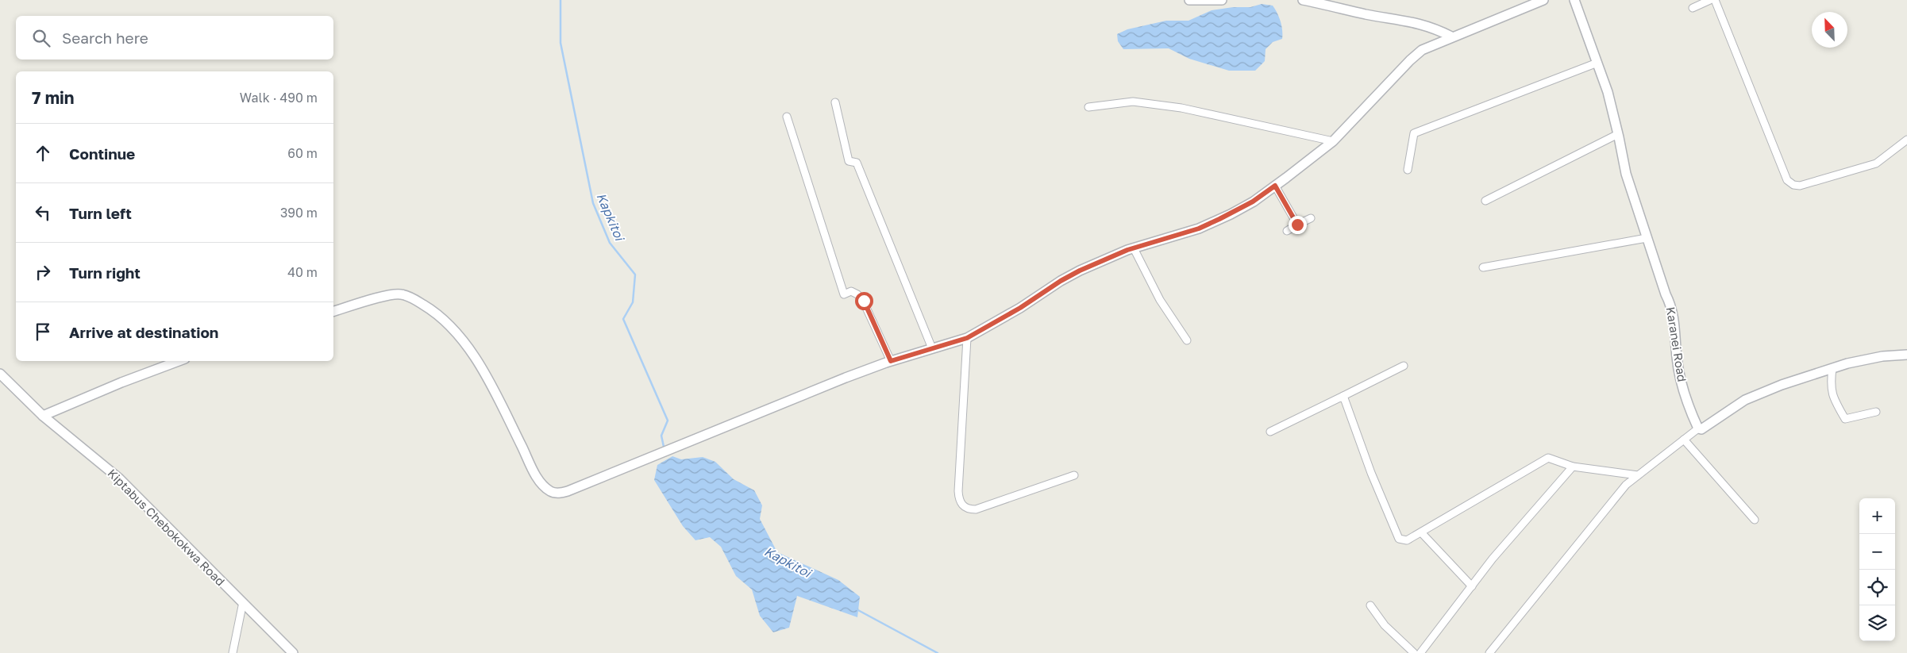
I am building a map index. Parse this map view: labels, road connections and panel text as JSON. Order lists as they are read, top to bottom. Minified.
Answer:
{"streets":{"street":["Karanei Road","Kiptabus Chebokokwa Road"]},"water":["Kapkitoi"],"north":"top left","page":{"search":"Search here","heading":["7 min","Walk · 490 m"],"list":[["Continue","60 m"],["Turn left","390 m"],["Turn right","40 m"],"Arrive at destination"],"map_buttons":["+","−"]}}
